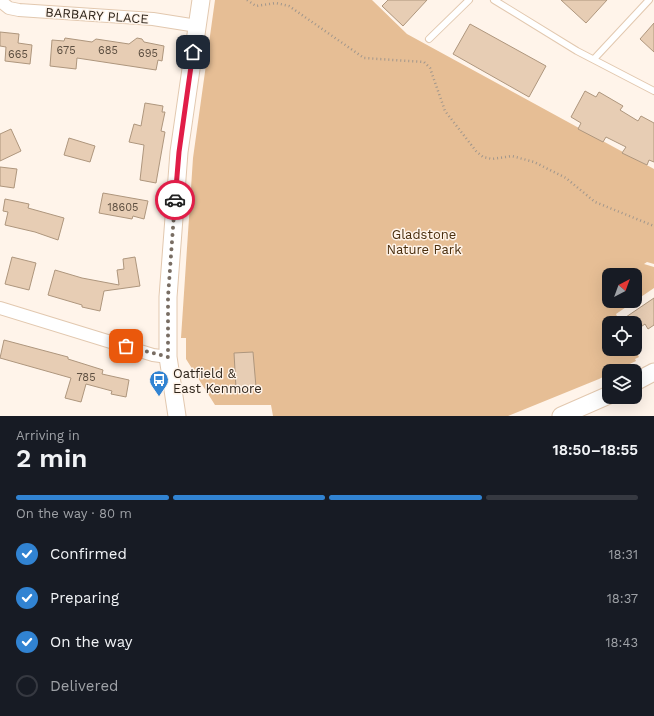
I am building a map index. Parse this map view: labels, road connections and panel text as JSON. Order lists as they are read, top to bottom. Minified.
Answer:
{"streets":{"street":["BARBARY PLACE"]},"parks":["Gladstone Nature Park"],"places":{"bus stop":["Oatfield & East Kenmore"]},"house_numbers":["675","685","695","665","18605","785"],"north":"top right","page":{"heading":["2 min","Arriving in","18:50–18:55"],"bar":"On the way · 80 m","list":[["Confirmed","18:31"],["Preparing","18:37"],["On the way","18:43"],"Delivered"]}}
